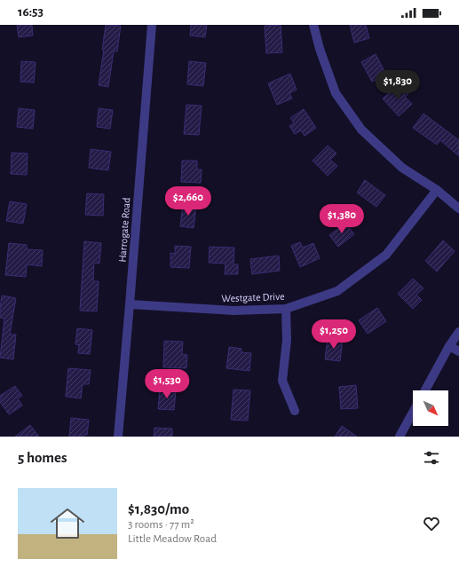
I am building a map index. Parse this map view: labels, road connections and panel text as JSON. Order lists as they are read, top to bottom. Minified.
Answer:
{"streets":{"street":["Harrogate Road","Westgate Drive"]},"crossings":[["Harrogate Road","Westgate Drive"]],"north":"bottom right","page":{"status":"16:53","price":["$1,830","$2,660","$1,380","$1,250","$1,530"],"heading":"5 homes","list":[{"name":"$1,830/mo","note":"3 rooms · 77 m² · Little Meadow Road"}]}}
